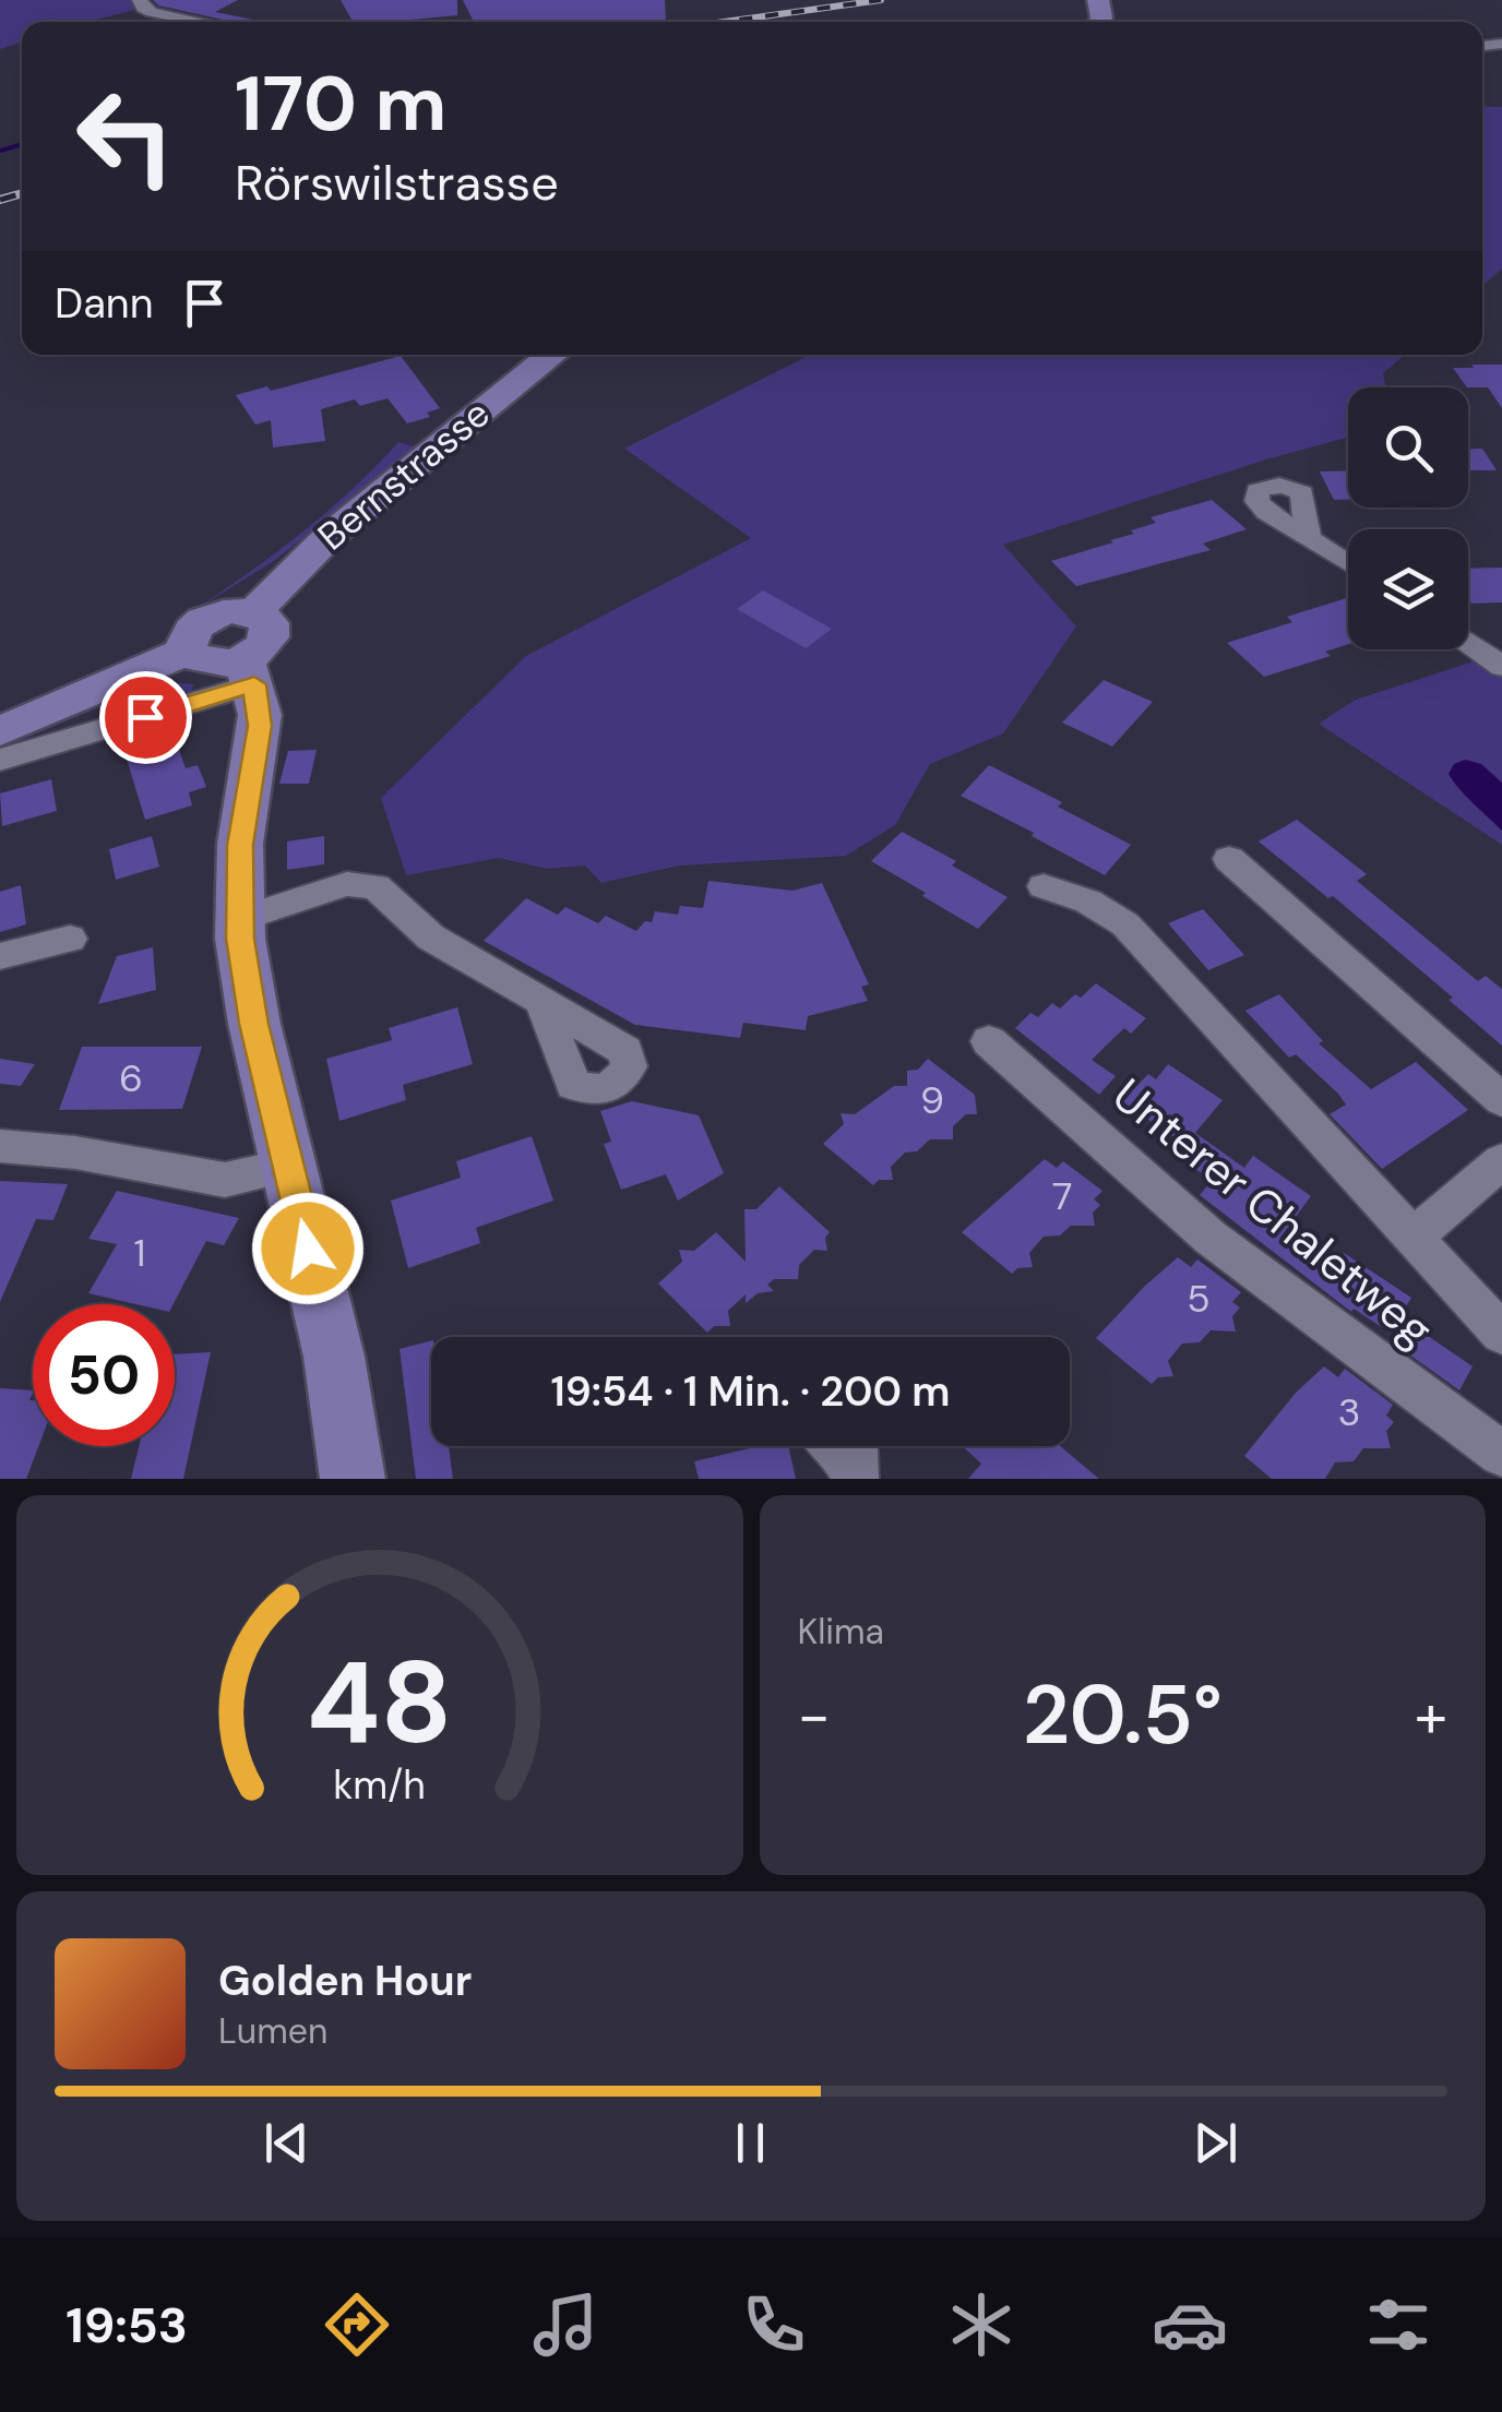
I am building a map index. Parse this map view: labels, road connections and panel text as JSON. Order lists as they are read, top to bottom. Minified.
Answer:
{"streets":{"main road":["Bernstrasse"],"street":["Unterer Chaletweg"]},"house_numbers":["6","9","7","1","5","3"],"page":{"turn":["170 m","Rörswilstrasse"],"then":"Dann","limit":"50","trip":"19:54 · 1 Min. · 200 m","tile":"Klima","heat":["−","20.5°","+"],"song":["Golden Hour","Lumen"],"tabs":"19:53","gauge":["48","km/h"]}}
